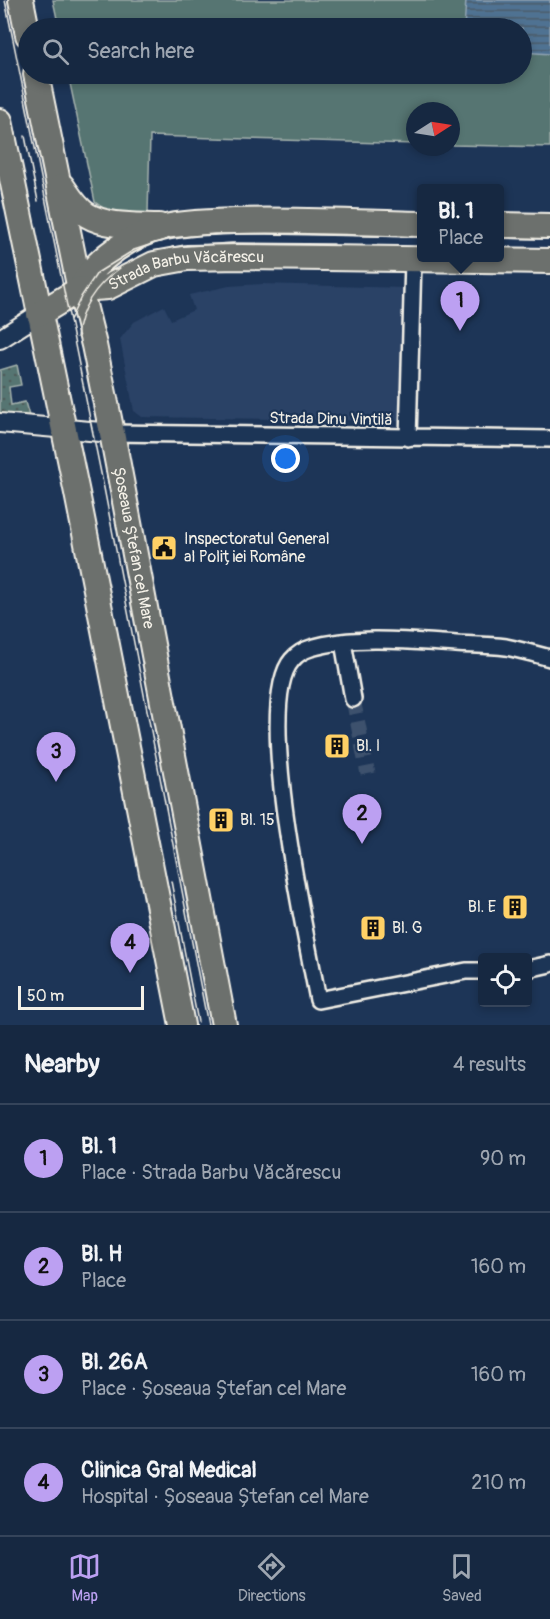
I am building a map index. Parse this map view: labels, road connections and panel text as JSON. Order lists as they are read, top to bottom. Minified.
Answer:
{"streets":{"main road":["Strada Barbu Văcărescu","Șoseaua Ștefan cel Mare"],"street":["Strada Dinu Vintilă"]},"crossings":[["Strada Barbu Văcărescu","Șoseaua Ștefan cel Mare"],["Strada Dinu Vintilă","Șoseaua Ștefan cel Mare"]],"places":{"public building":["Inspectoratul General al Poliției Române"],"building":["Bl. I","Bl. 15","Bl. E","Bl. G"]},"scale_bar":"50 m","north":"right","page":{"search":"Search here","popup":["Bl. 1","Place"],"pins":["1","3","2","4"],"scale":"50 m","heading":["Nearby","4 results"],"list":[{"mark":"1","name":"Bl. 1","note":"Place · Strada Barbu Văcărescu","value":"90 m"},{"mark":"2","name":"Bl. H","note":"Place","value":"160 m"},{"mark":"3","name":"Bl. 26A","note":"Place · Șoseaua Ștefan cel Mare","value":"160 m"},{"mark":"4","name":"Clinica Gral Medical","note":"Hospital · Șoseaua Ștefan cel Mare","value":"210 m"}],"nav":["Map","Directions","Saved"]}}
